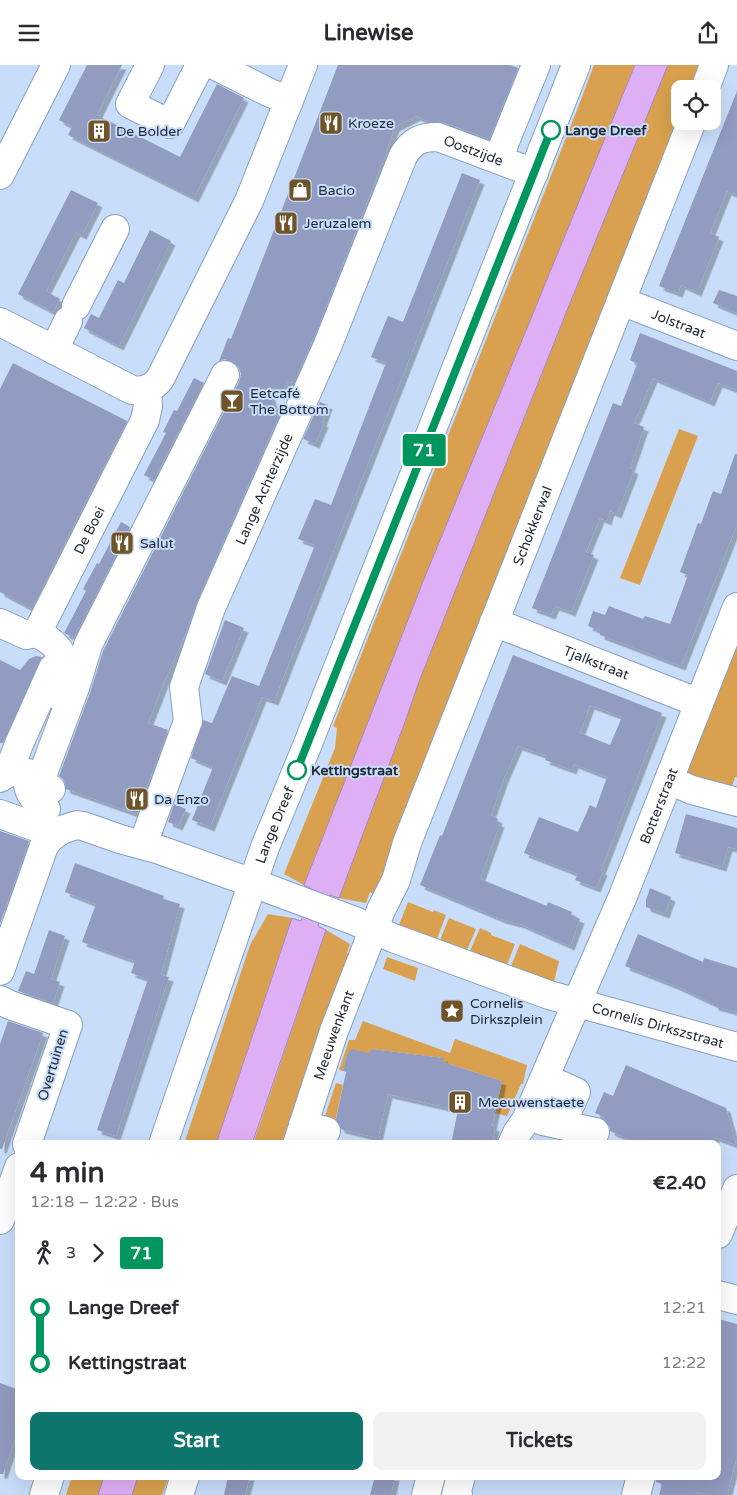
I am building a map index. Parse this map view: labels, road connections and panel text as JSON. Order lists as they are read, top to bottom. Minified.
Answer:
{"streets":{"street":["Oostzijde","Jolstraat","Lange Achterzijde","Schokkerwal","De Boei","Tjalkstraat","Botterstraat","Lange Dreef","Cornelis Dirkszstraat","Meeuwenkant","Overtuinen"]},"crossings":[["Oostzijde","Lange Achterzijde"],["Oostzijde","Lange Dreef"],["Jolstraat","Schokkerwal"],["Schokkerwal","Tjalkstraat"],["Schokkerwal","Meeuwenkant"],["Tjalkstraat","Botterstraat"],["Botterstraat","Cornelis Dirkszstraat"]],"places":{"restaurant":["Kroeze","Jeruzalem","Salut","Da Enzo"],"other":["Lange Dreef","Kettingstraat"],"building":["De Bolder","Meeuwenstaete"],"shop":["Bacio"],"bar":["Eetcafé The Bottom"],"place":["Cornelis Dirkszplein"]},"lines":["bus line 71"],"page":{"header":"Linewise","on_map":"71","heading":["4 min","12:18 – 12:22 · Bus","€2.40"],"legs":["3","71"],"list":[{"name":"Lange Dreef","value":"12:21"},{"name":"Kettingstraat","value":"12:22"}],"buttons":["Start","Tickets"]}}
